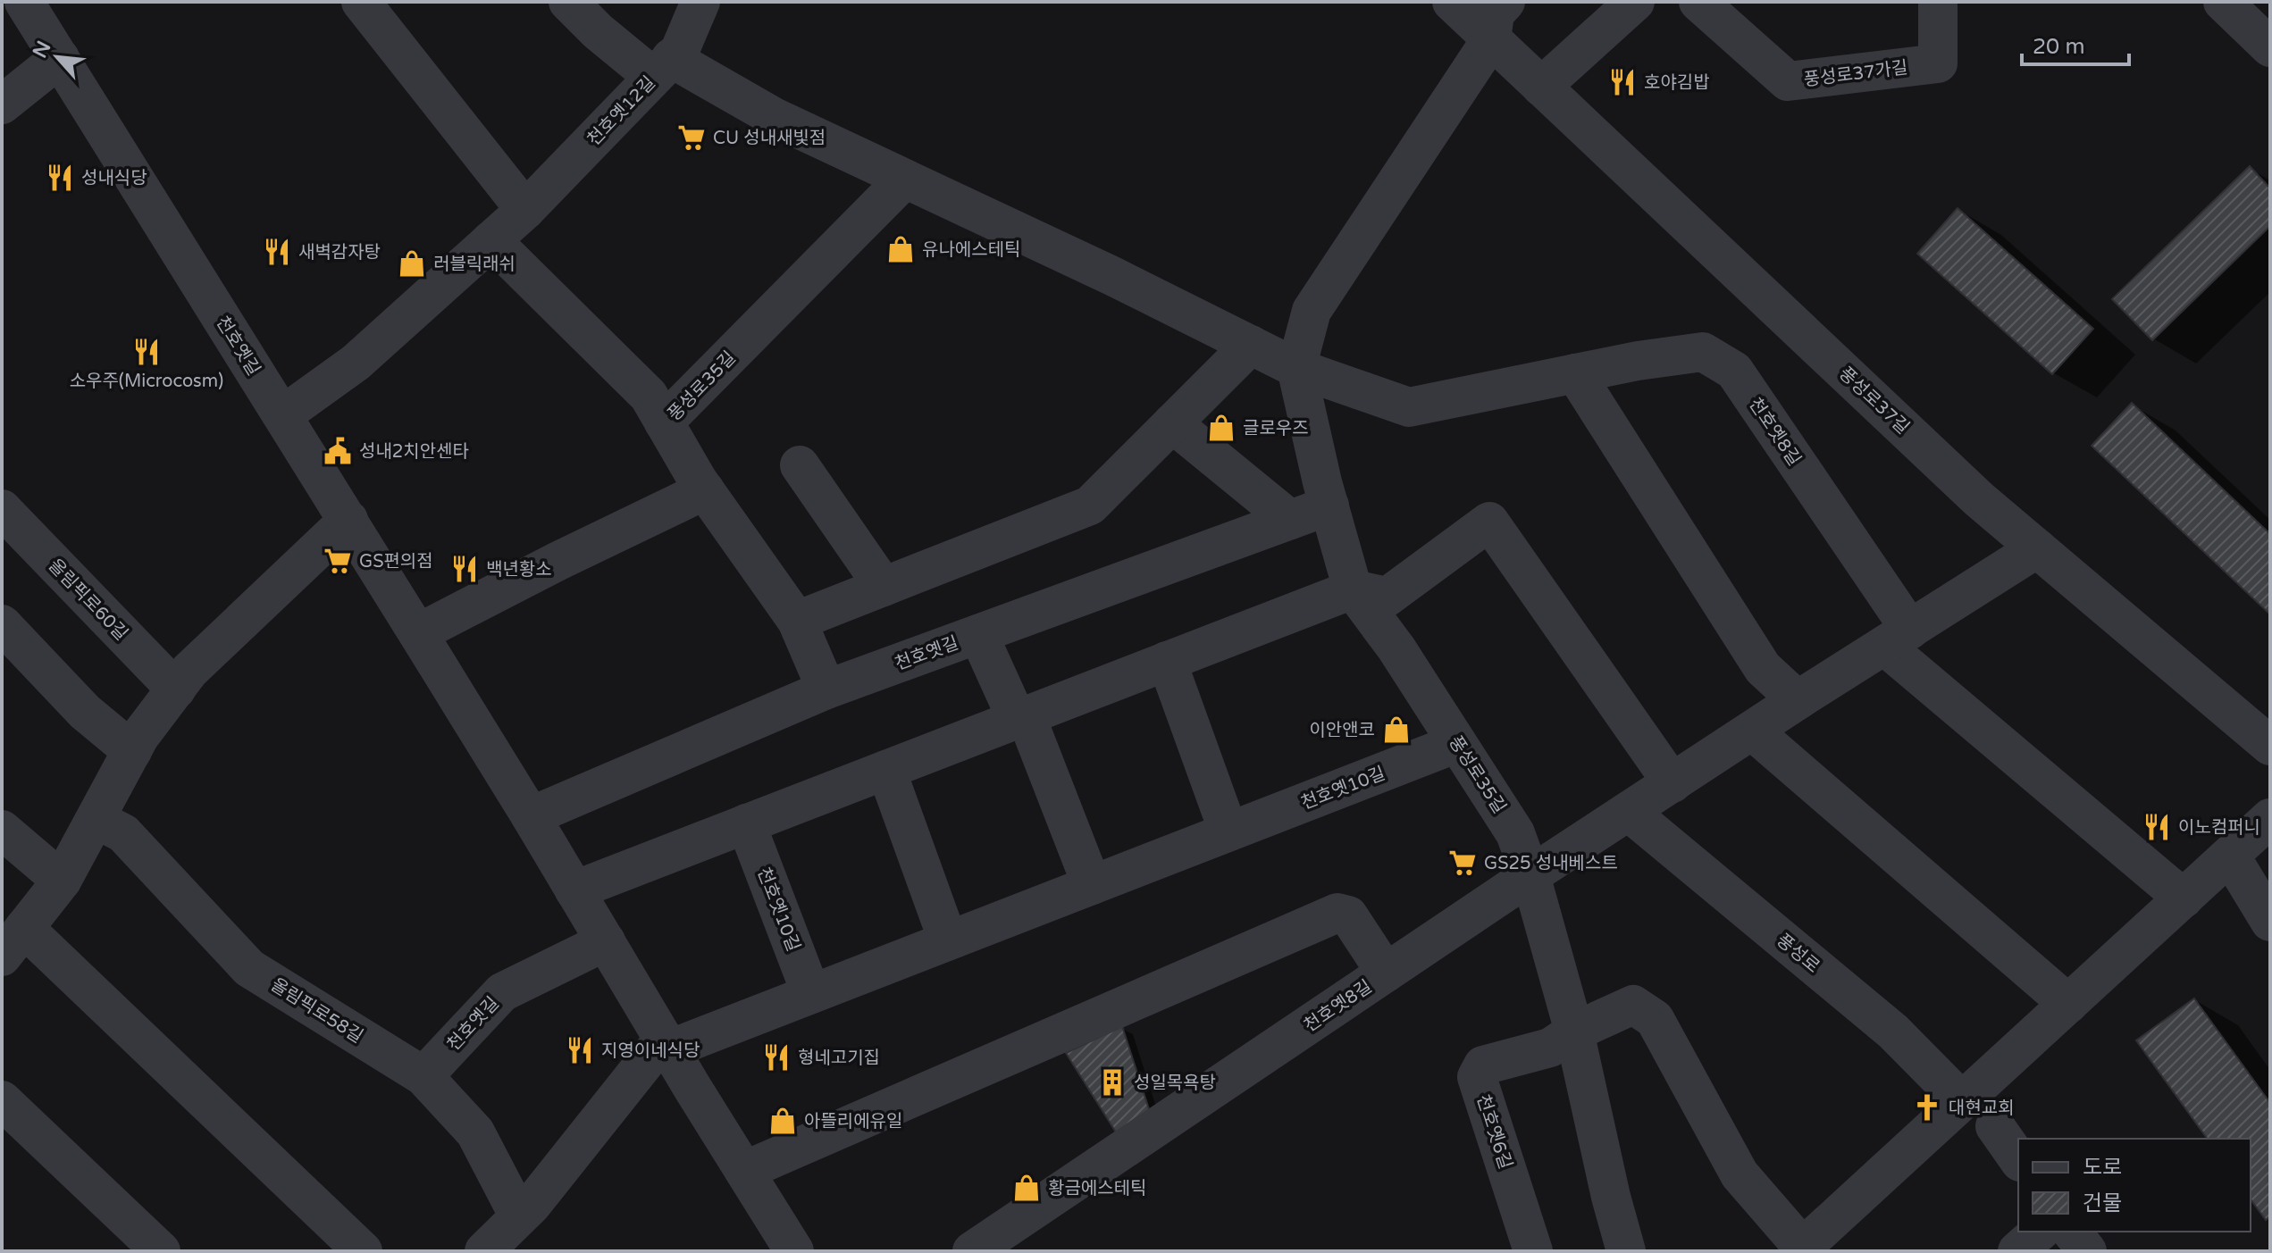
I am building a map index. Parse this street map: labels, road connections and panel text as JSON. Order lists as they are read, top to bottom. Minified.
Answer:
{"streets":{"street":["풍성로37가길","천호옛12길","천호옛길","풍성로35길","풍성로37길","천호옛8길","올림픽로60길","천호옛10길","풍성로","올림픽로58길","천호옛6길"]},"crossings":[["천호옛12길","천호옛길"],["천호옛길","풍성로35길"],["천호옛길","천호옛10길"],["천호옛길","올림픽로58길"],["풍성로35길","천호옛8길"],["풍성로35길","천호옛10길"],["풍성로35길","천호옛6길"],["풍성로37길","천호옛8길"],["천호옛8길","풍성로"]],"places":{"restaurant":["호야김밥","성내식당","새벽감자탕","소우주(Microcosm)","백년황소","이노컴퍼니","지영이네식당","형네고기집"],"supermarket":["CU 성내새빛점","GS편의점","GS25 성내베스트"],"shop":["유나에스테틱","러블릭래쉬","글로우즈","이안앤코","아뜰리에유일","황금에스테틱"],"public building":["성내2치안센타"],"building":["성일목욕탕"],"church":["대현교회"]},"legend":["도로","건물"],"scale_bar":"20 m","north":"top left"}
